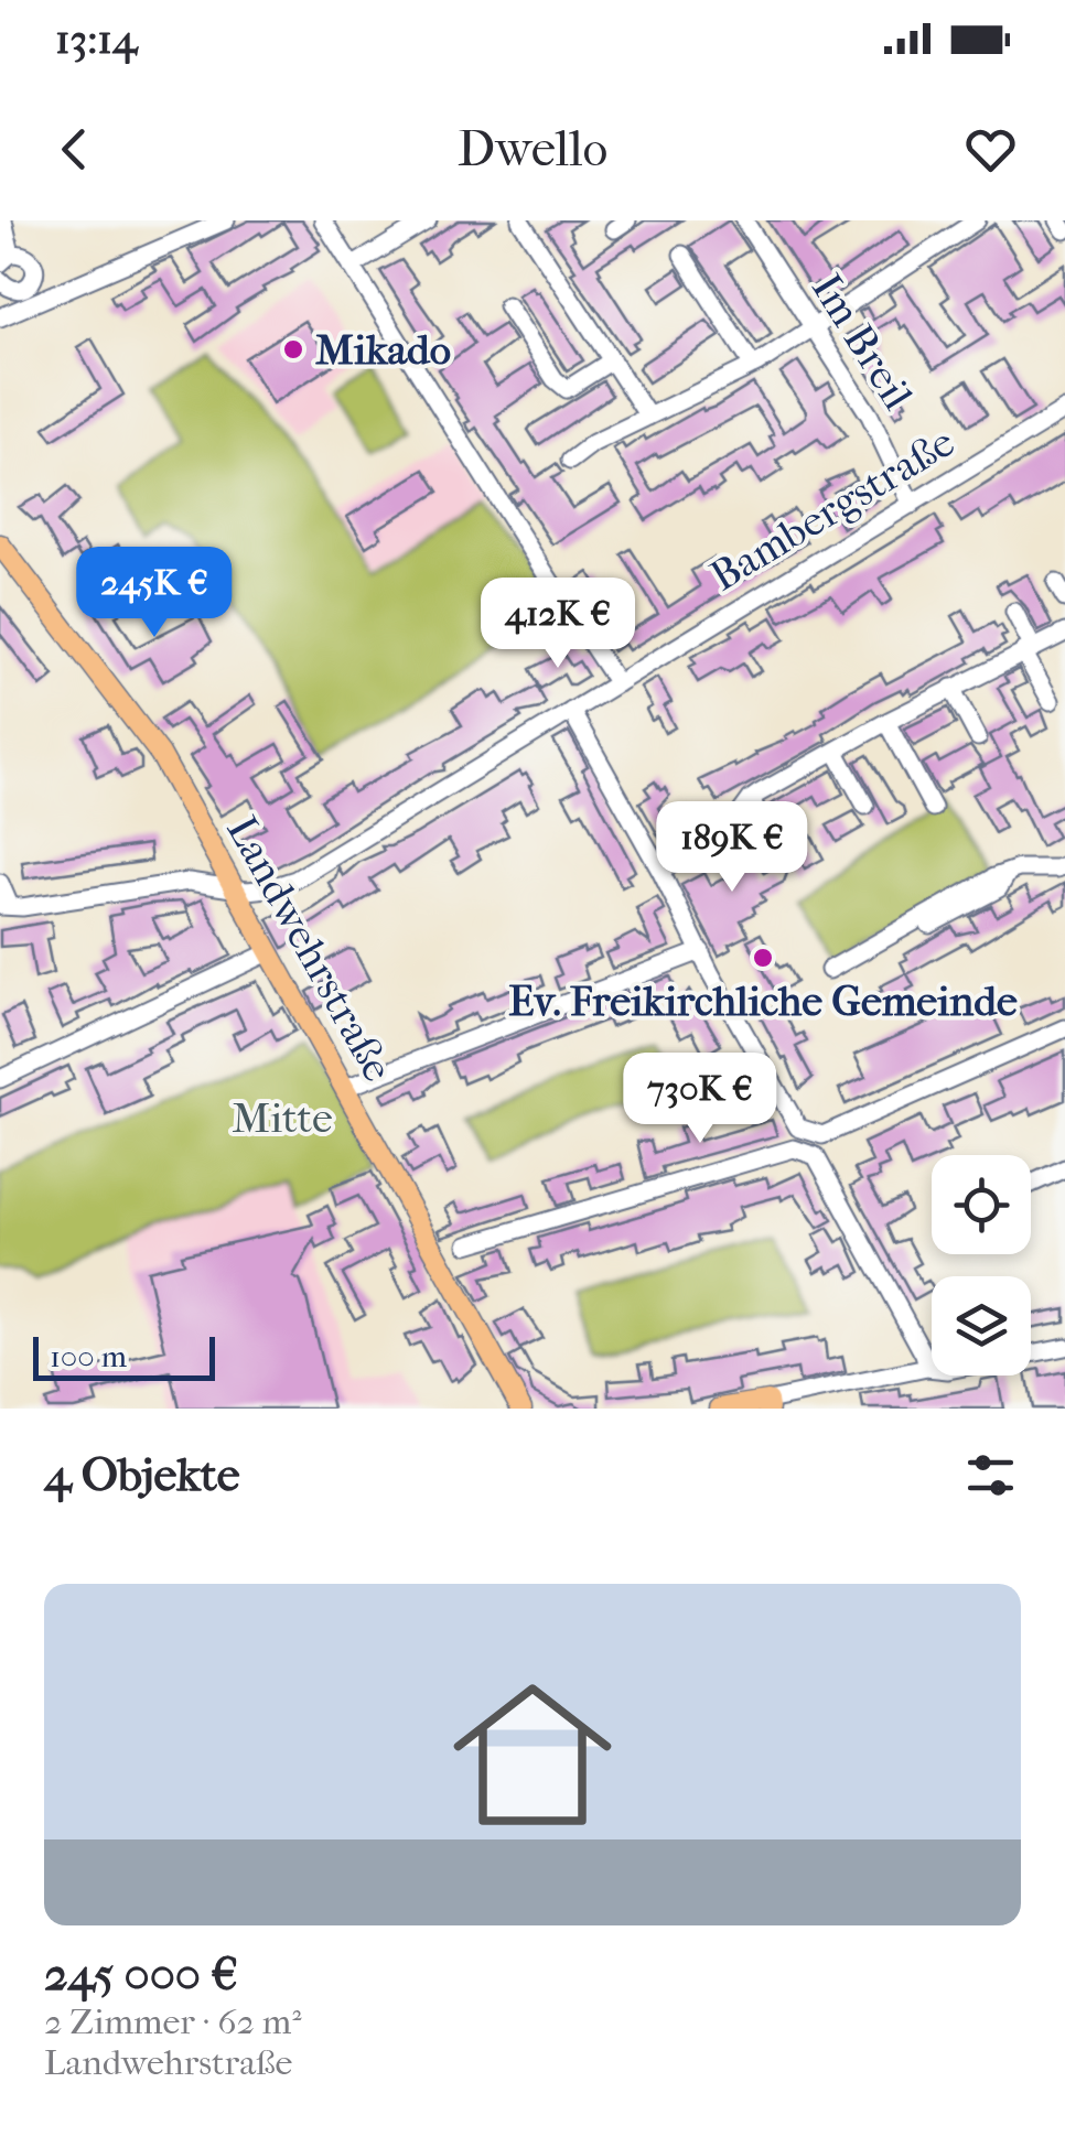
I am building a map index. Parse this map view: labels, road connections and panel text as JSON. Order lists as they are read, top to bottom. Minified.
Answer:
{"streets":{"main road":["Landwehrstraße"],"street":["Im Breil","Bambergstraße"]},"crossings":[["Im Breil","Bambergstraße"],["Bambergstraße","Landwehrstraße"]],"parks":["Mitte"],"places":["Mikado","Ev. Freikirchliche Gemeinde"],"scale_bar":"100 m","page":{"status":"13:14","header":"Dwello","price":["245K €","412K €","189K €","730K €"],"scale":"100 m","heading":"4 Objekte","list":[{"name":"245 000 €","note":"2 Zimmer · 62 m² · Landwehrstraße"}]}}
